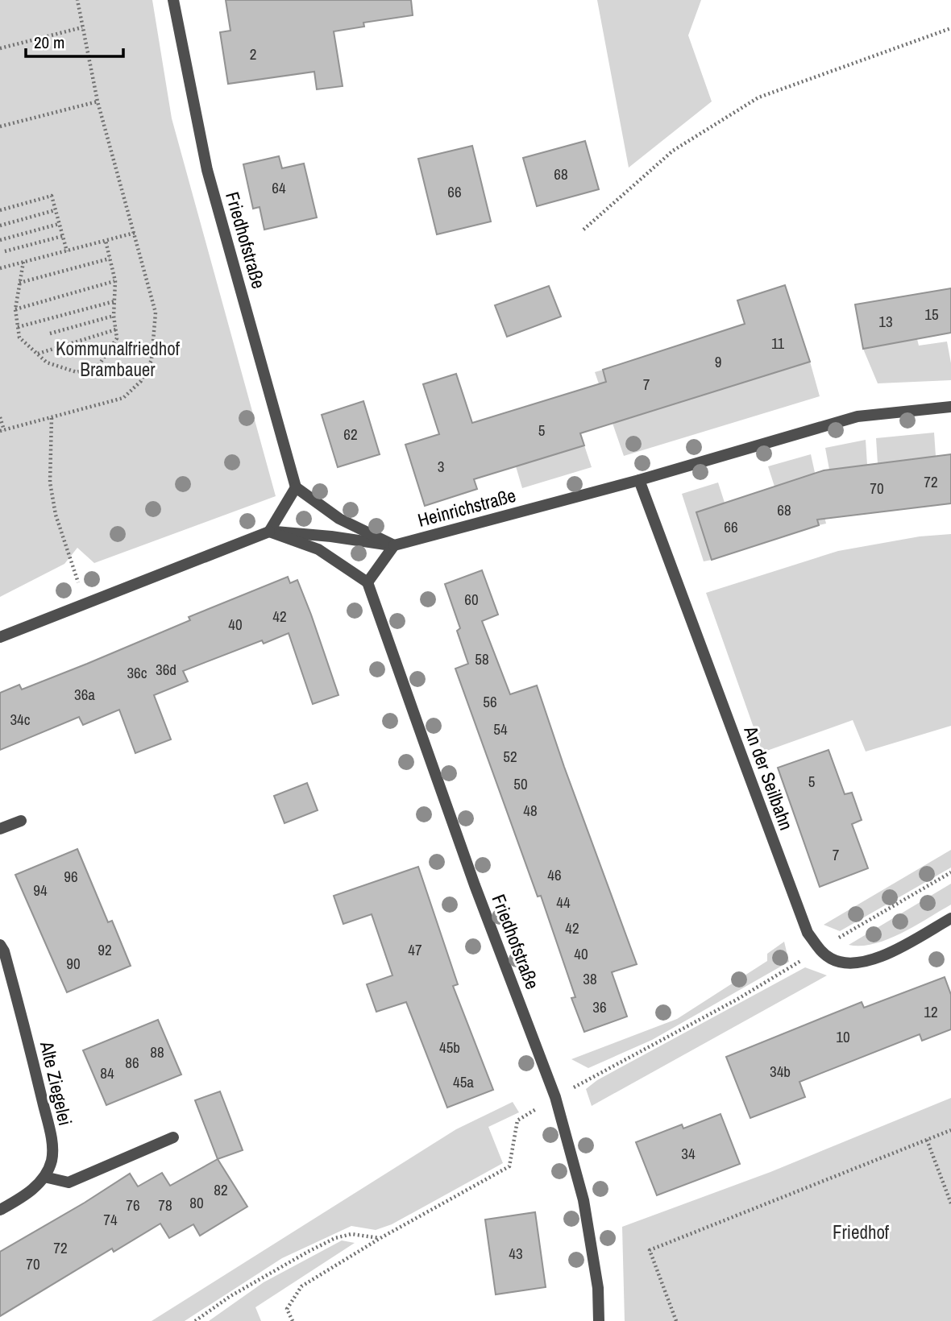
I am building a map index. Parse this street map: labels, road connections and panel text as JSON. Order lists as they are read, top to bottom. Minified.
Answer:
{"streets":{"street":["Friedhofstraße","Heinrichstraße","An der Seilbahn","Alte Ziegelei"]},"crossings":[["Heinrichstraße","An der Seilbahn"]],"parks":["Kommunalfriedhof Brambauer","Friedhof"],"house_numbers":["2","68","64","66","15","13","11","9","7","5","62","3","72","70","68","66","60","42","40","58","36d","36c","36a","56","34c","54","52","5","50","48","7","46","96","94","44","42","92","47","40","90","38","36","12","10","45b","88","86","34b","84","45a","34","82","80","76","78","74","72","43","70"],"scale_bar":"20 m"}
